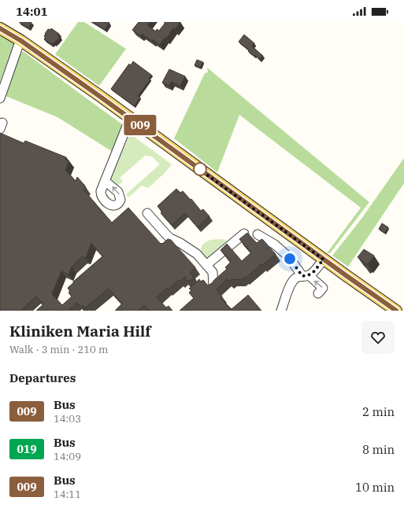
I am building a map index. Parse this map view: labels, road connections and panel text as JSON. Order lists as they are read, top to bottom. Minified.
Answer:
{"lines":["bus line 009"],"page":{"status":"14:01","on_map":"009","heading":[["Kliniken Maria Hilf","Walk · 3 min · 210 m"],"Departures"],"list":[{"mark":"009","name":"Bus","note":"14:03","value":"2 min"},{"mark":"019","name":"Bus","note":"14:09","value":"8 min"},{"mark":"009","name":"Bus","note":"14:11","value":"10 min"}]}}
